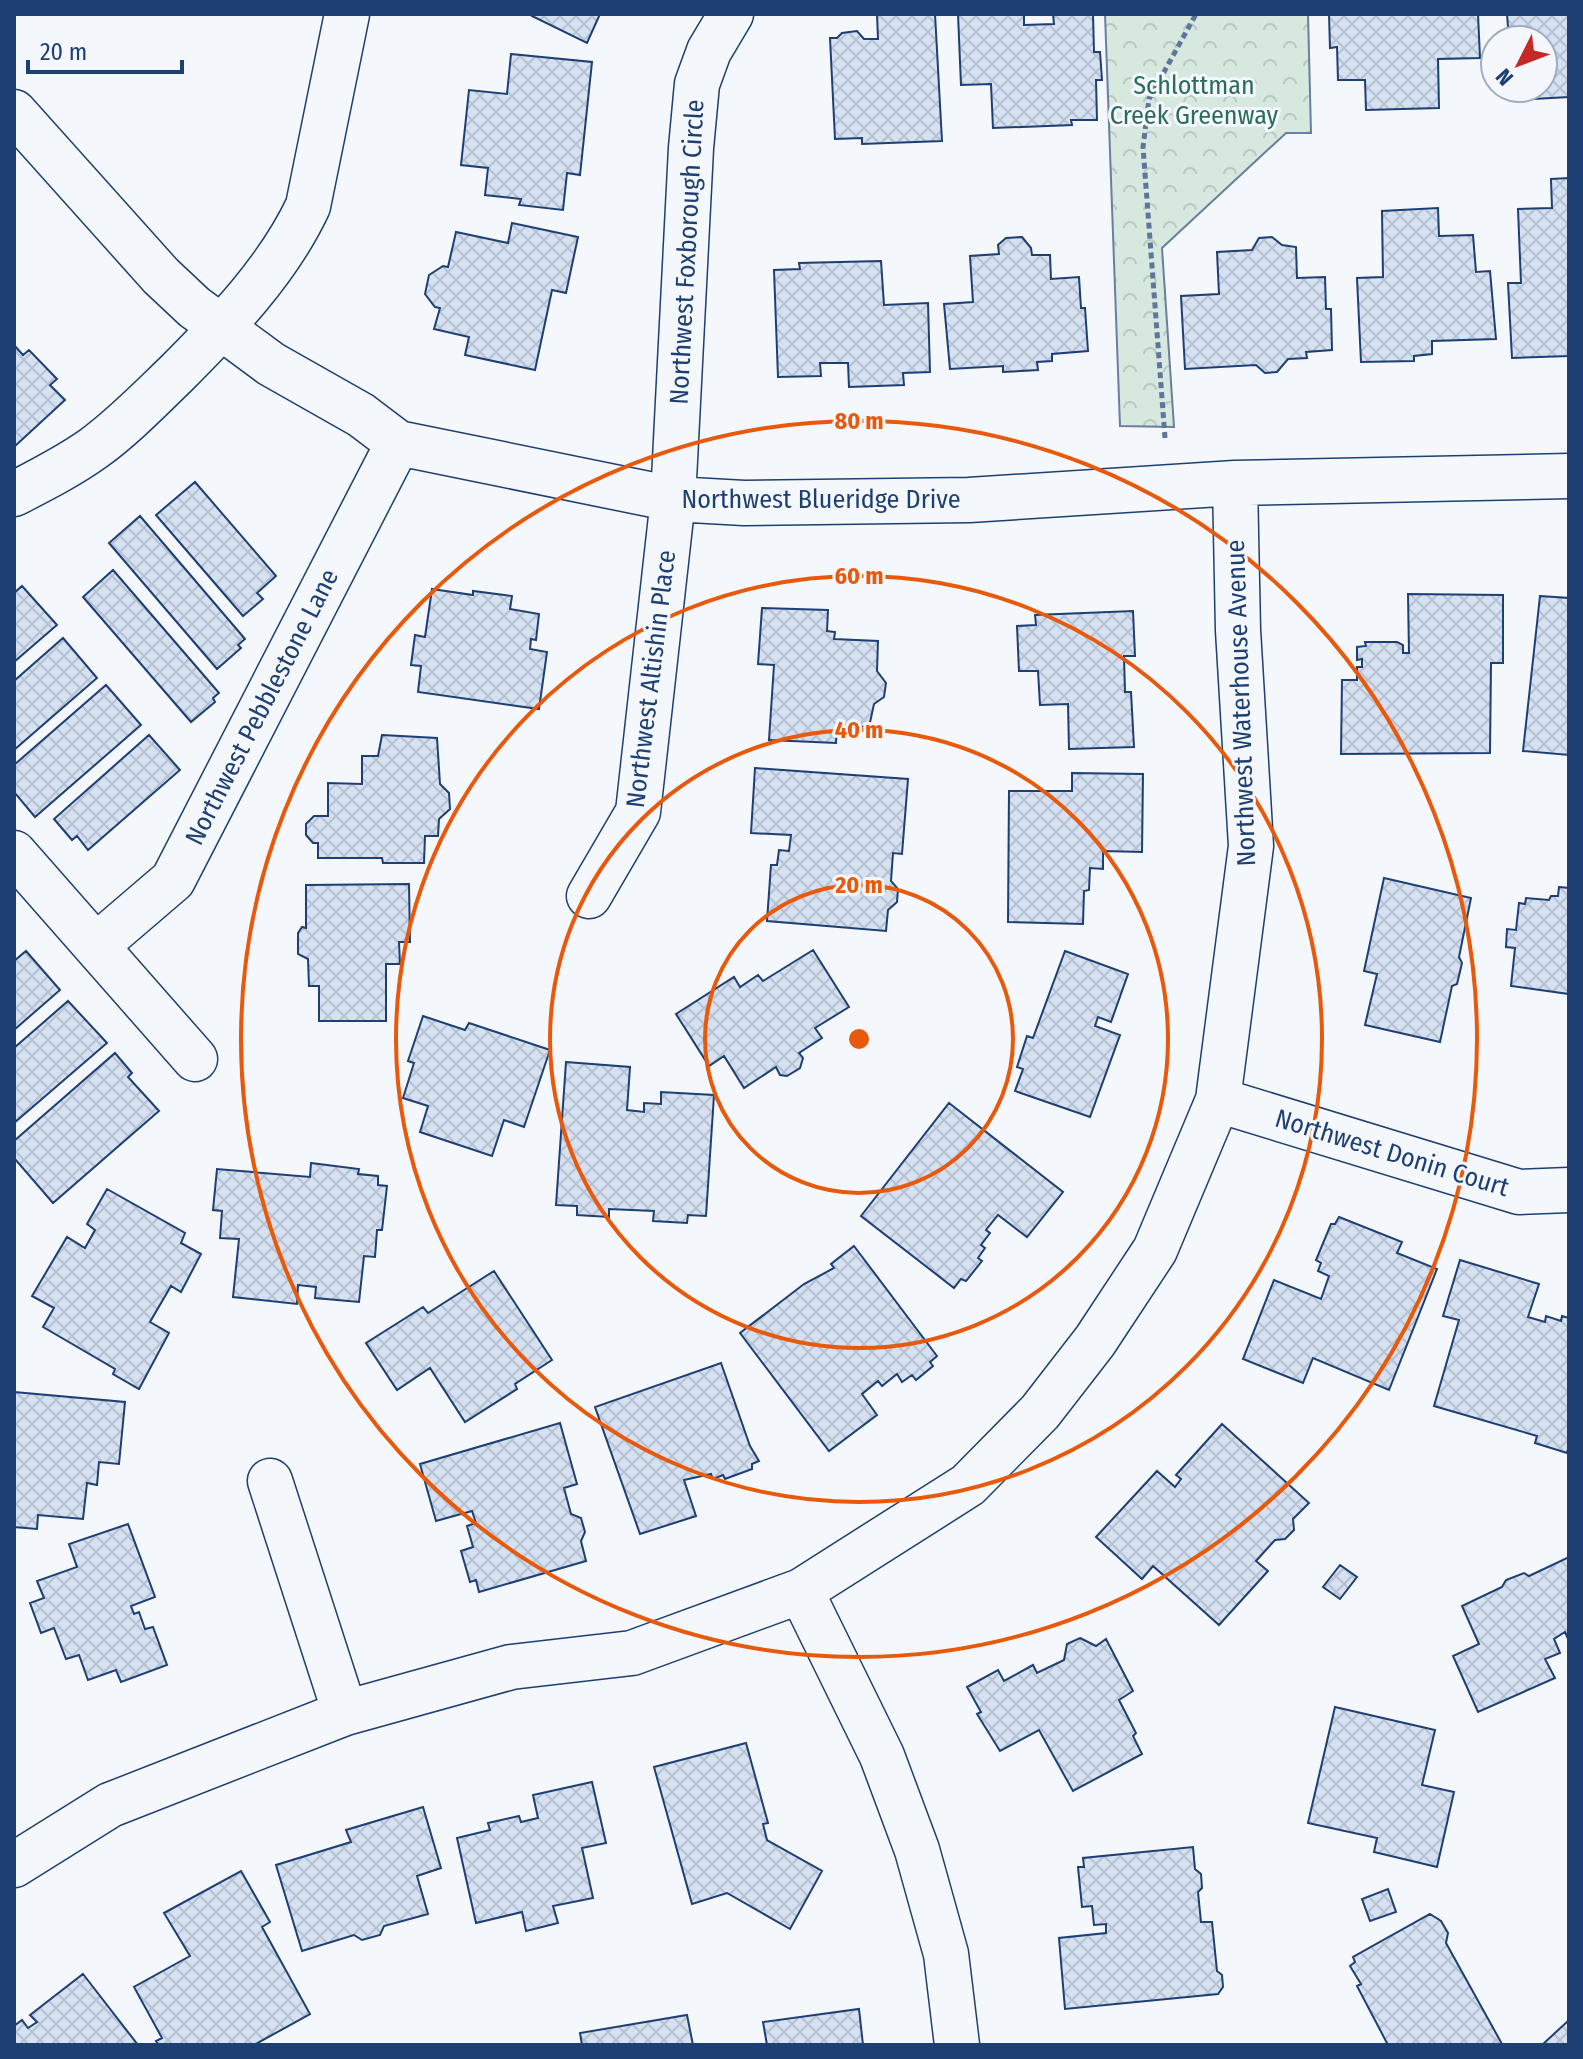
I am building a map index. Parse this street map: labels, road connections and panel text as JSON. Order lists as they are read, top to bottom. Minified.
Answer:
{"streets":{"street":["Northwest Foxborough Circle","Northwest Blueridge Drive","Northwest Altishin Place","Northwest Waterhouse Avenue","Northwest Pebblestone Lane","Northwest Donin Court"]},"crossings":[["Northwest Foxborough Circle","Northwest Blueridge Drive"],["Northwest Foxborough Circle","Northwest Altishin Place"],["Northwest Blueridge Drive","Northwest Altishin Place"],["Northwest Blueridge Drive","Northwest Waterhouse Avenue"],["Northwest Blueridge Drive","Northwest Pebblestone Lane"],["Northwest Waterhouse Avenue","Northwest Donin Court"]],"parks":["Schlottman Creek Greenway"],"scale_bar":"20 m","north":"bottom left","rings":["80 m","60 m","40 m","20 m"]}
